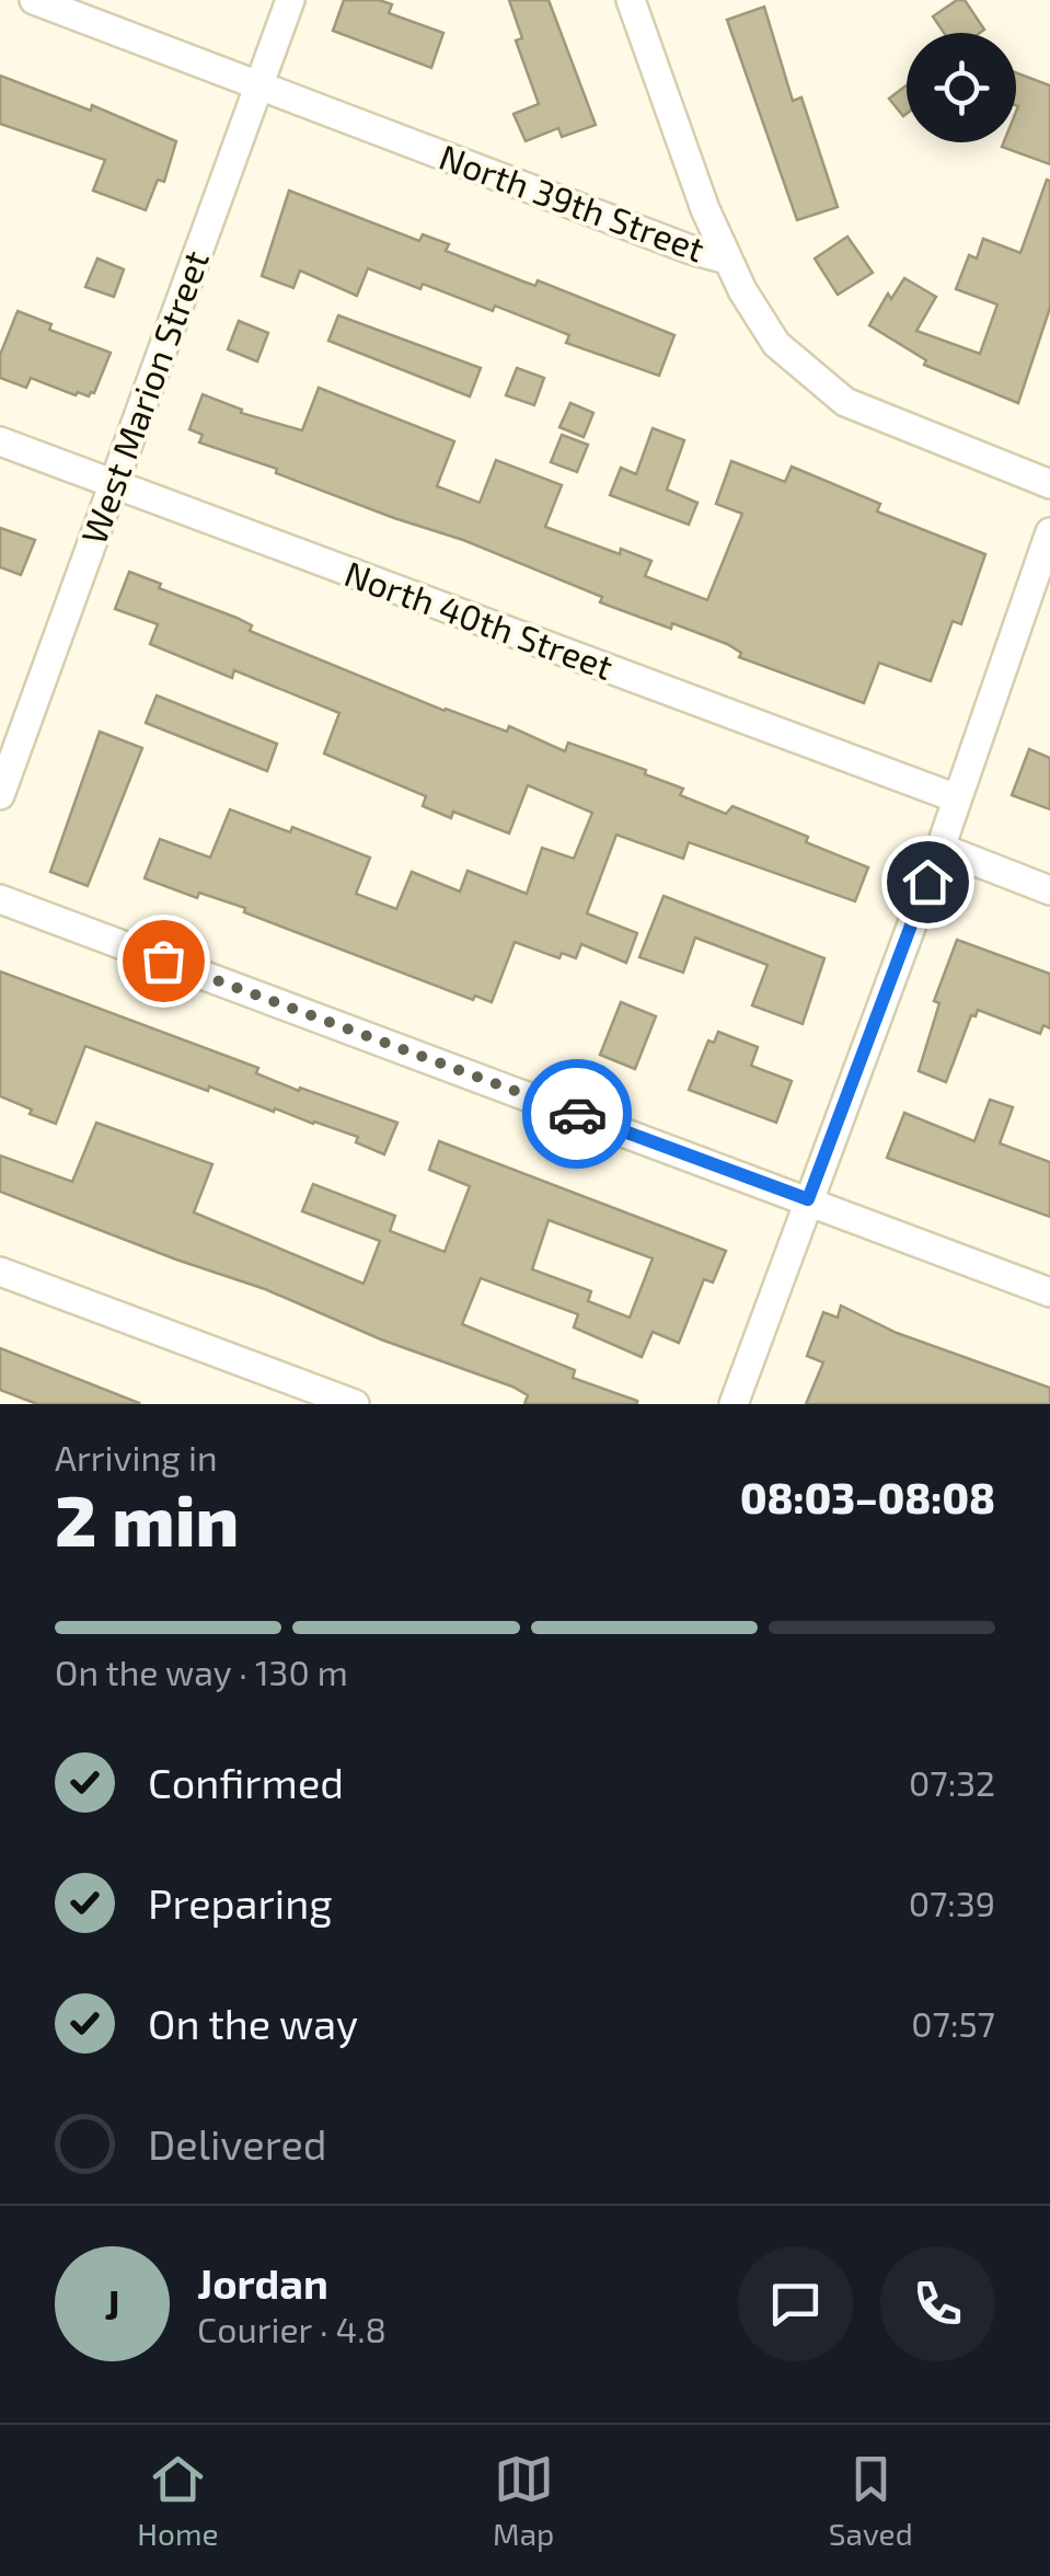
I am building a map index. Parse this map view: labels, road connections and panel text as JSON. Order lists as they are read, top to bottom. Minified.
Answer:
{"streets":{"street":["North 39th Street","West Marion Street","North 40th Street"]},"crossings":[["North 39th Street","West Marion Street"],["West Marion Street","North 40th Street"]],"page":{"heading":["2 min","Arriving in","08:03–08:08"],"panel":["Jordan","Courier · 4.8"],"bar":"On the way · 130 m","list":[["Confirmed","07:32"],["Preparing","07:39"],["On the way","07:57"],"Delivered"],"round":"J","tabs":["Home","Map","Saved"]}}
